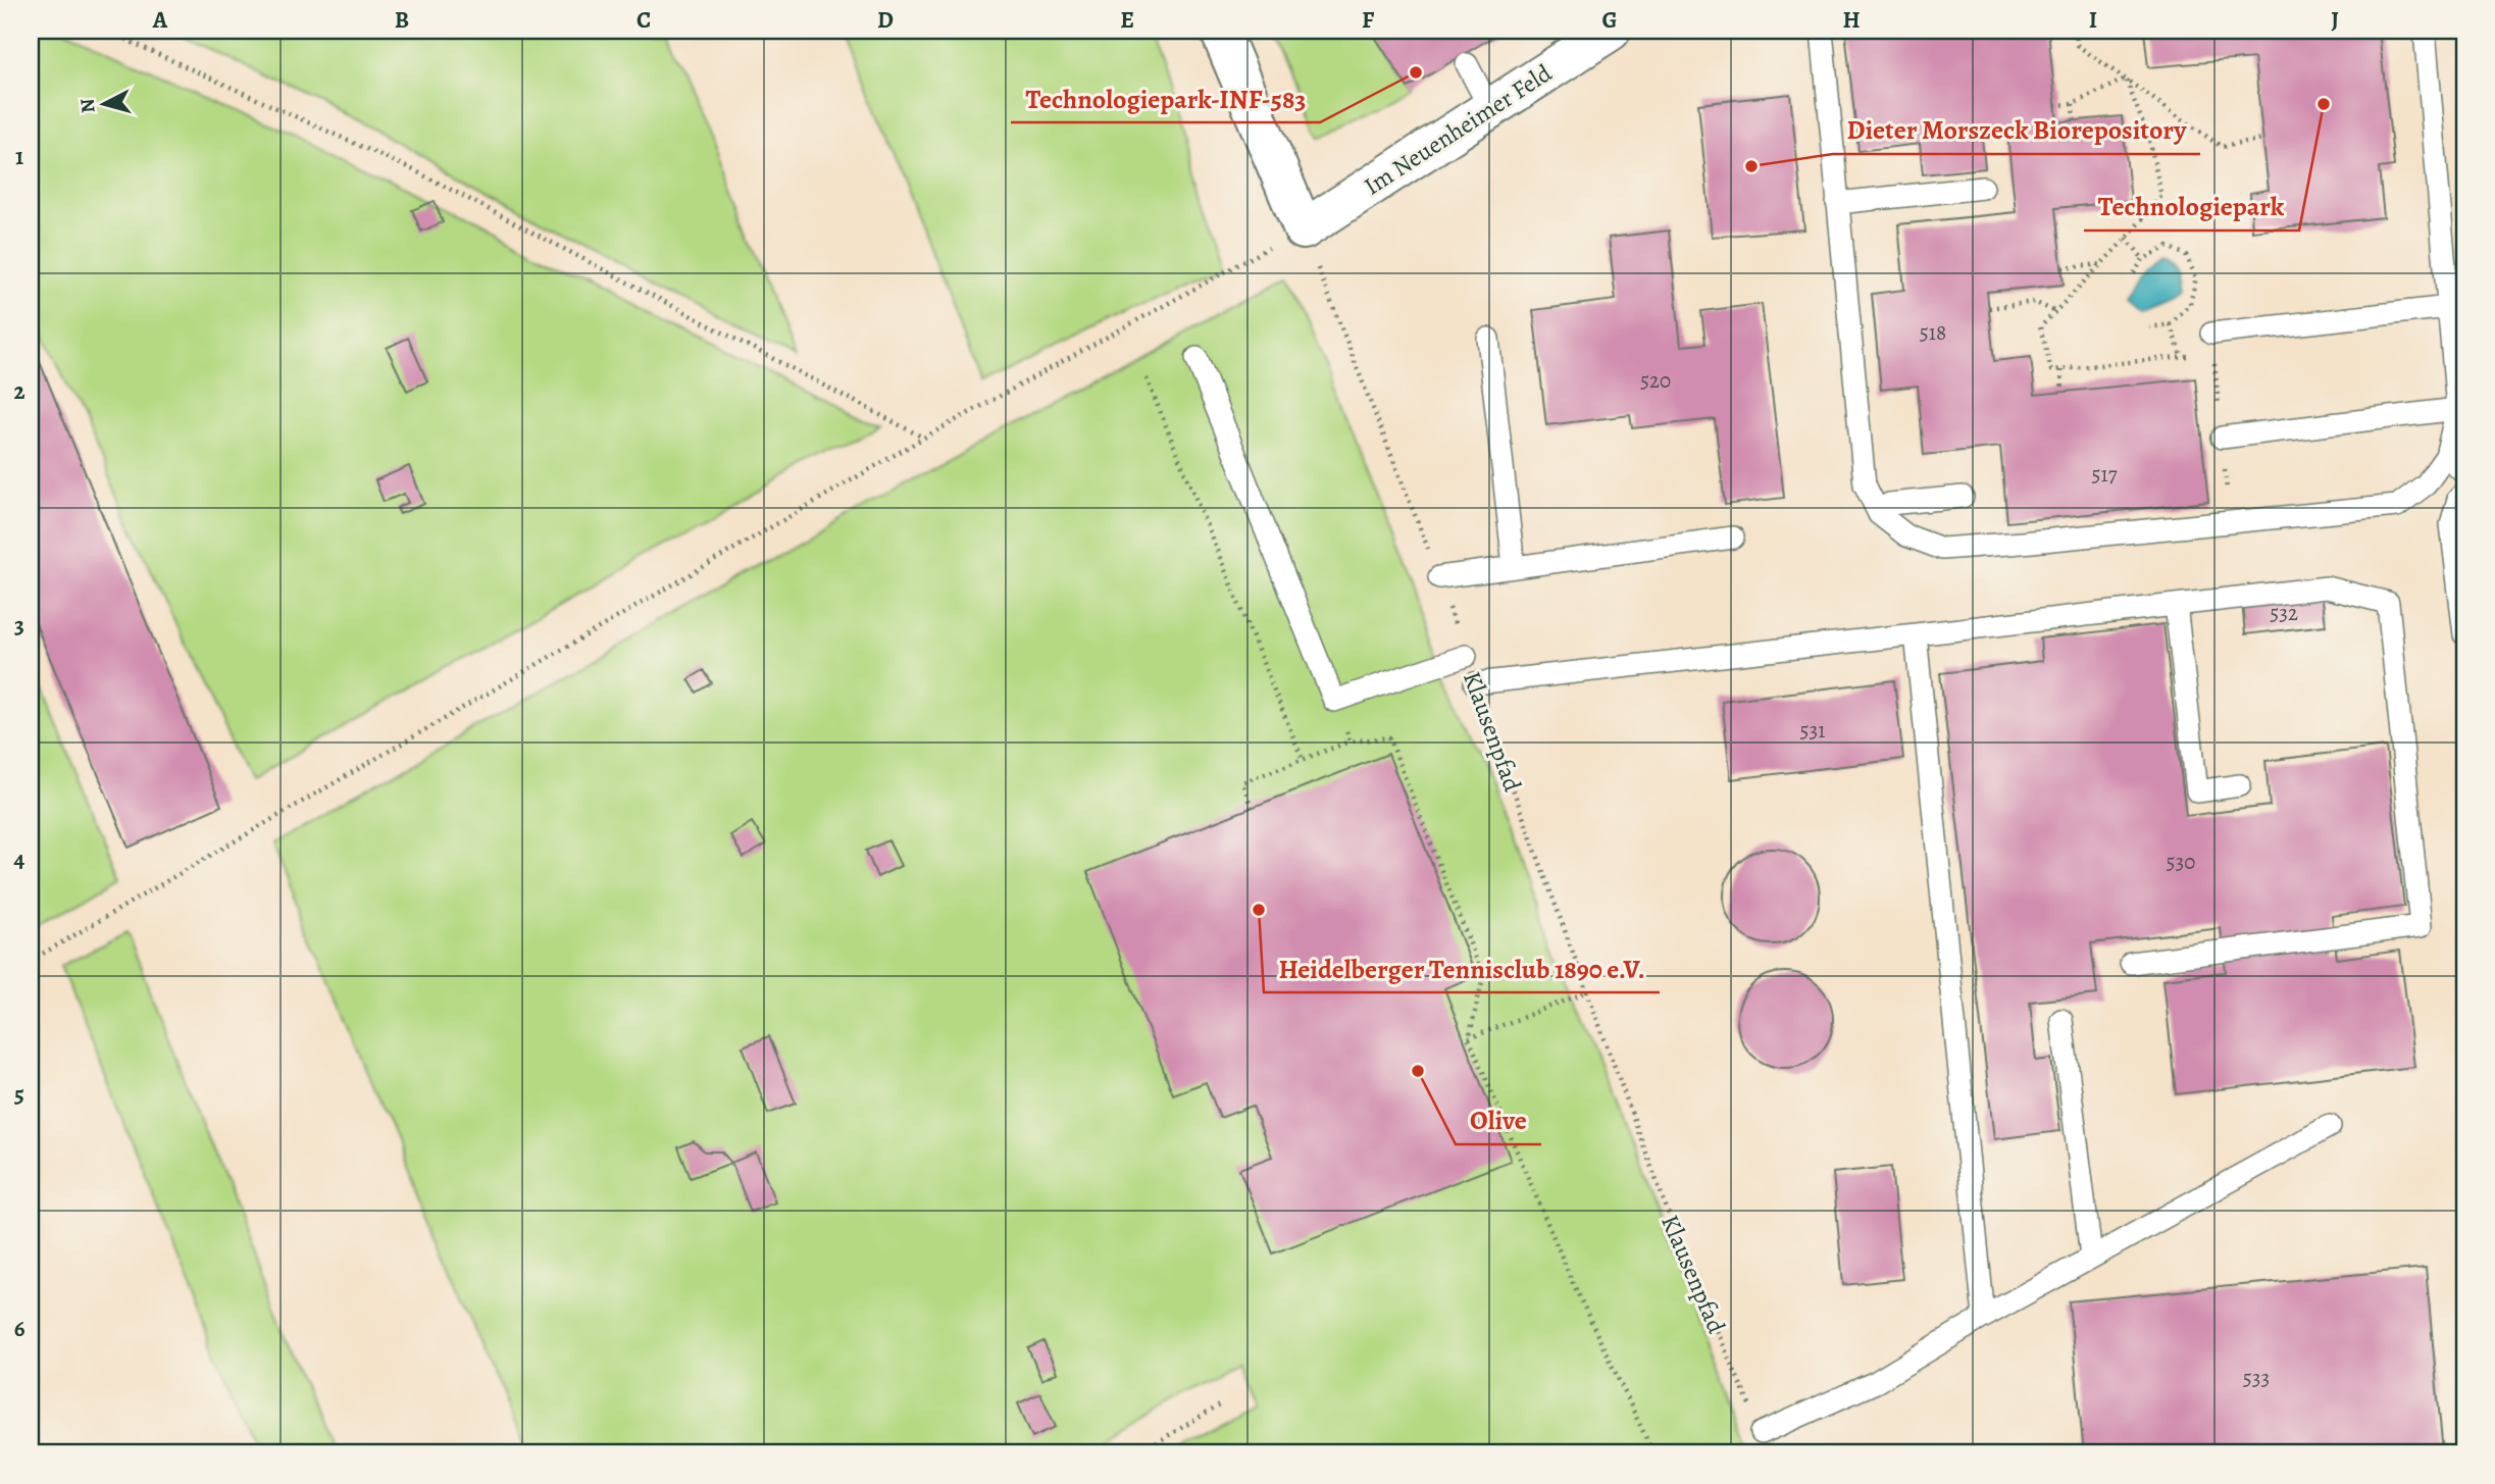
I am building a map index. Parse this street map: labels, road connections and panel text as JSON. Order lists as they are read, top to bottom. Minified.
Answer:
{"streets":{"street":["Im Neuenheimer Feld"],"path":["Klausenpfad"]},"crossings":[["Im Neuenheimer Feld","Klausenpfad"]],"places":["Technologiepark-INF-583","Technologiepark","Dieter Morszeck Biorepository","Heidelberger Tennisclub 1890 e.V.","Olive"],"house_numbers":["518","520","517","532","531","530","533"],"north":"left","grid":{"columns":["A","B","C","D","E","F","G","H","I","J"],"rows":["1","2","3","4","5","6"]}}
